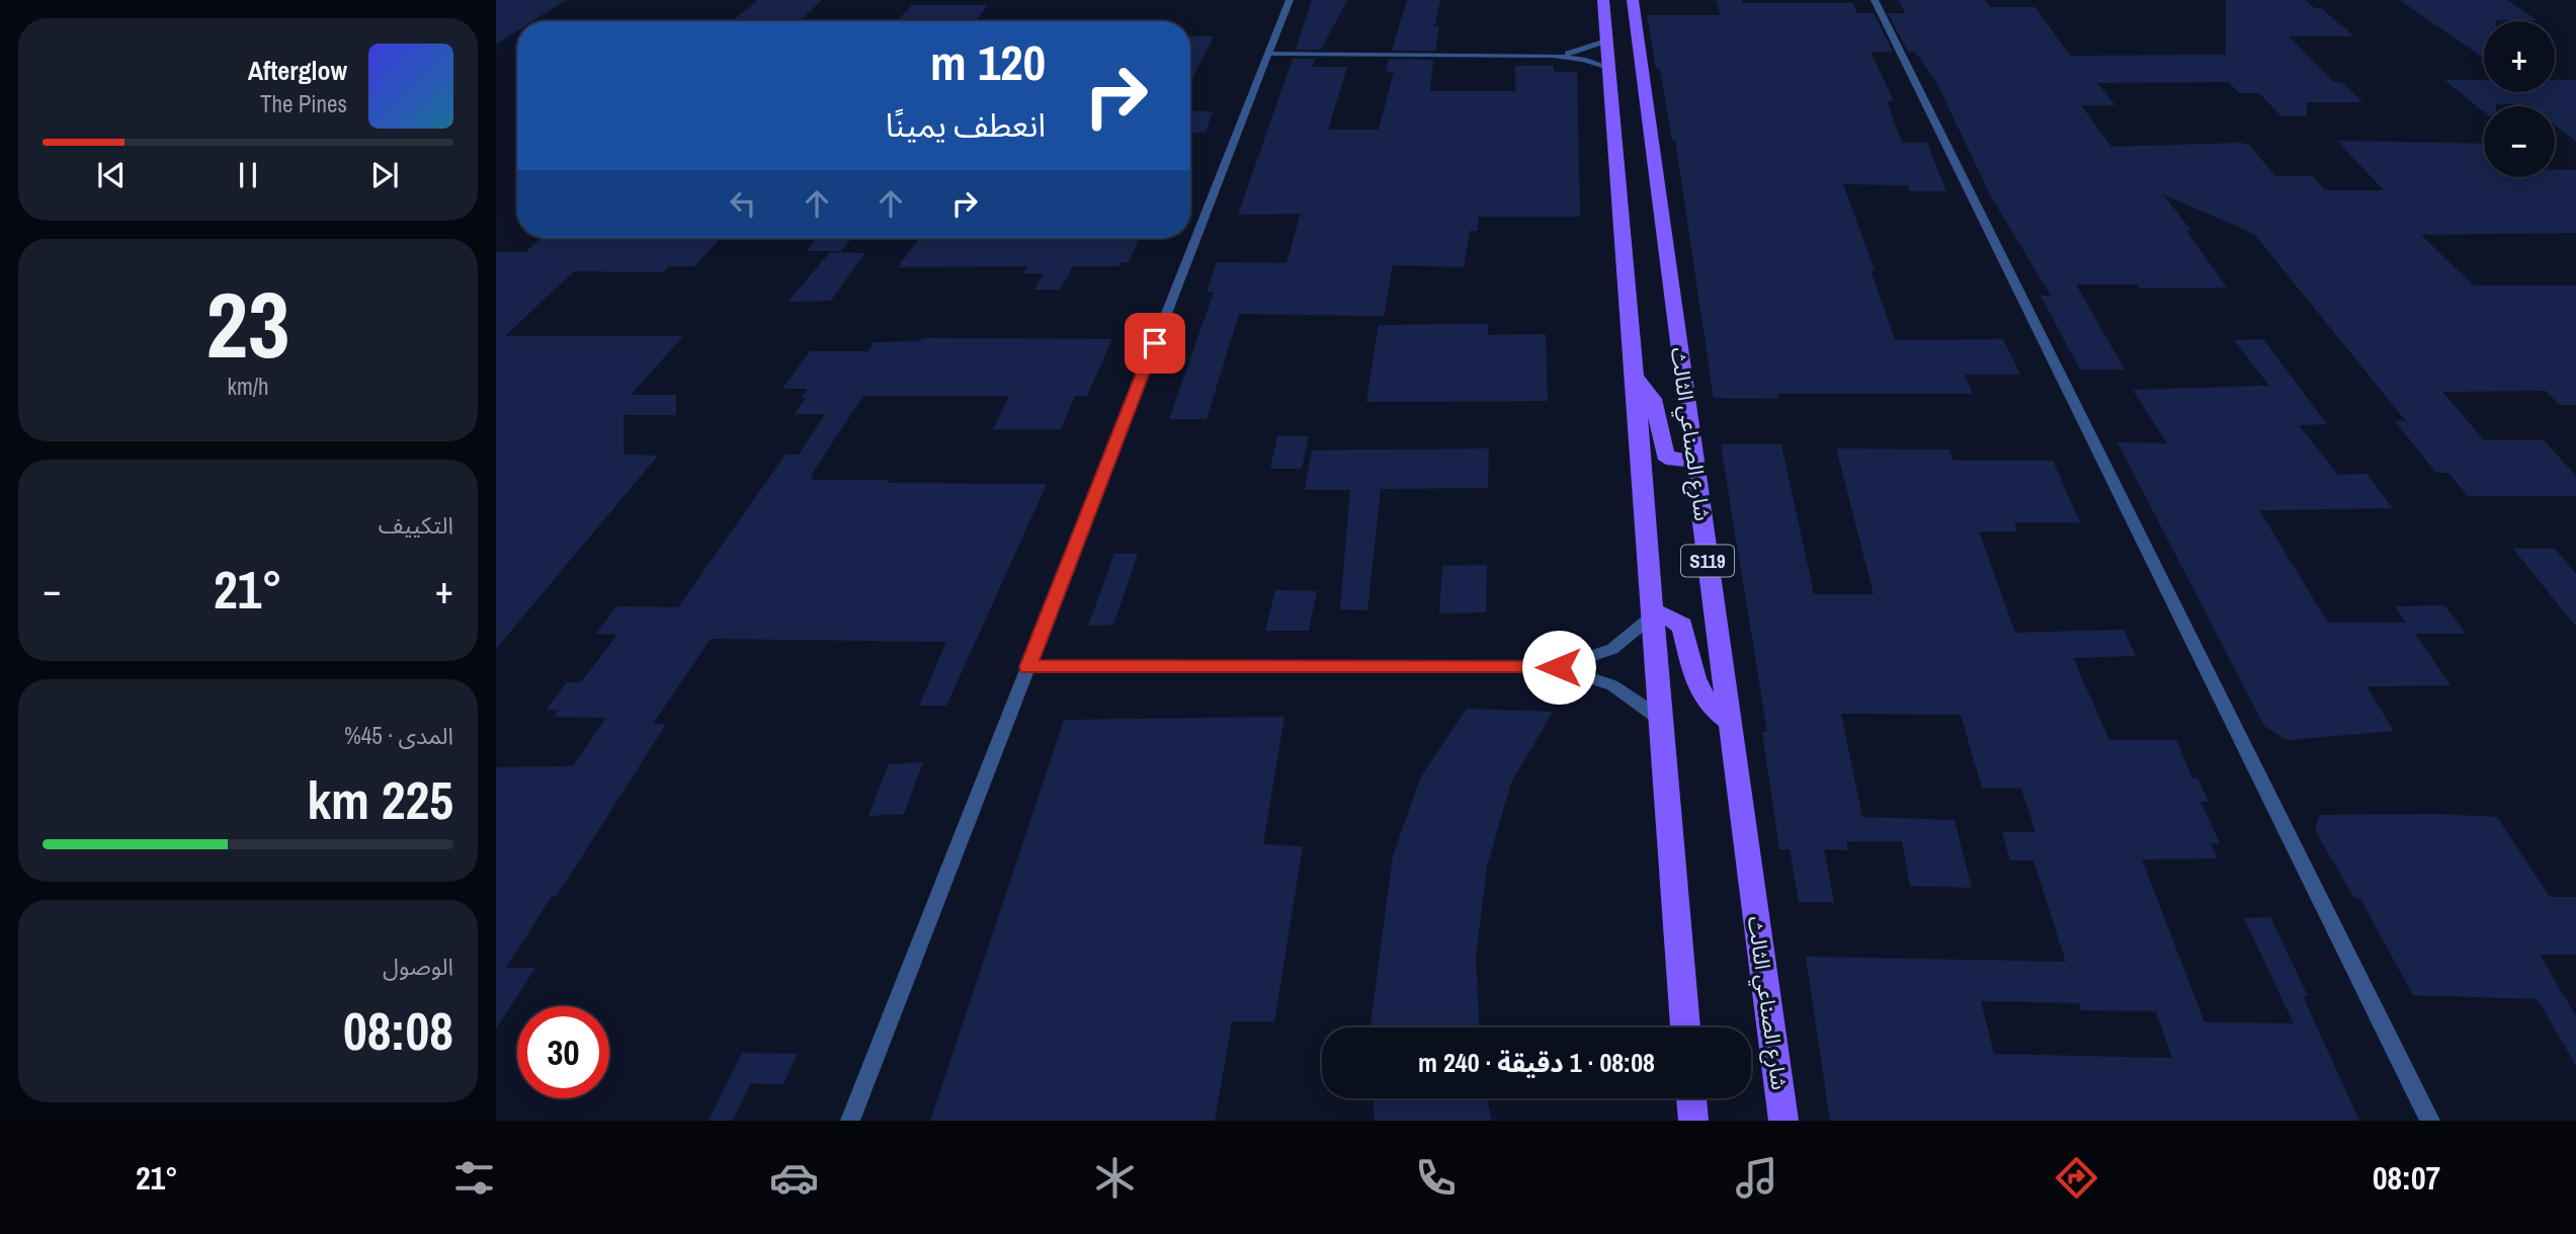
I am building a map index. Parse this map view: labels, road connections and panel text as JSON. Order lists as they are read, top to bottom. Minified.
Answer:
{"streets":{"main road":["شارع الصناعي الثالث","S119"]},"page":{"map_buttons":["+","−"],"turn":["120 m","انعطف يمينًا"],"song":["Afterglow","The Pines"],"tile":[["23","km/h"],"التكييف",["المدى · 45%","225 km"],["الوصول","08:08"]],"heat":["−","21°","+"],"limit":"30","trip":"08:08 · 1 دقيقة · 240 m","tabs":["08:07","21°"]}}
